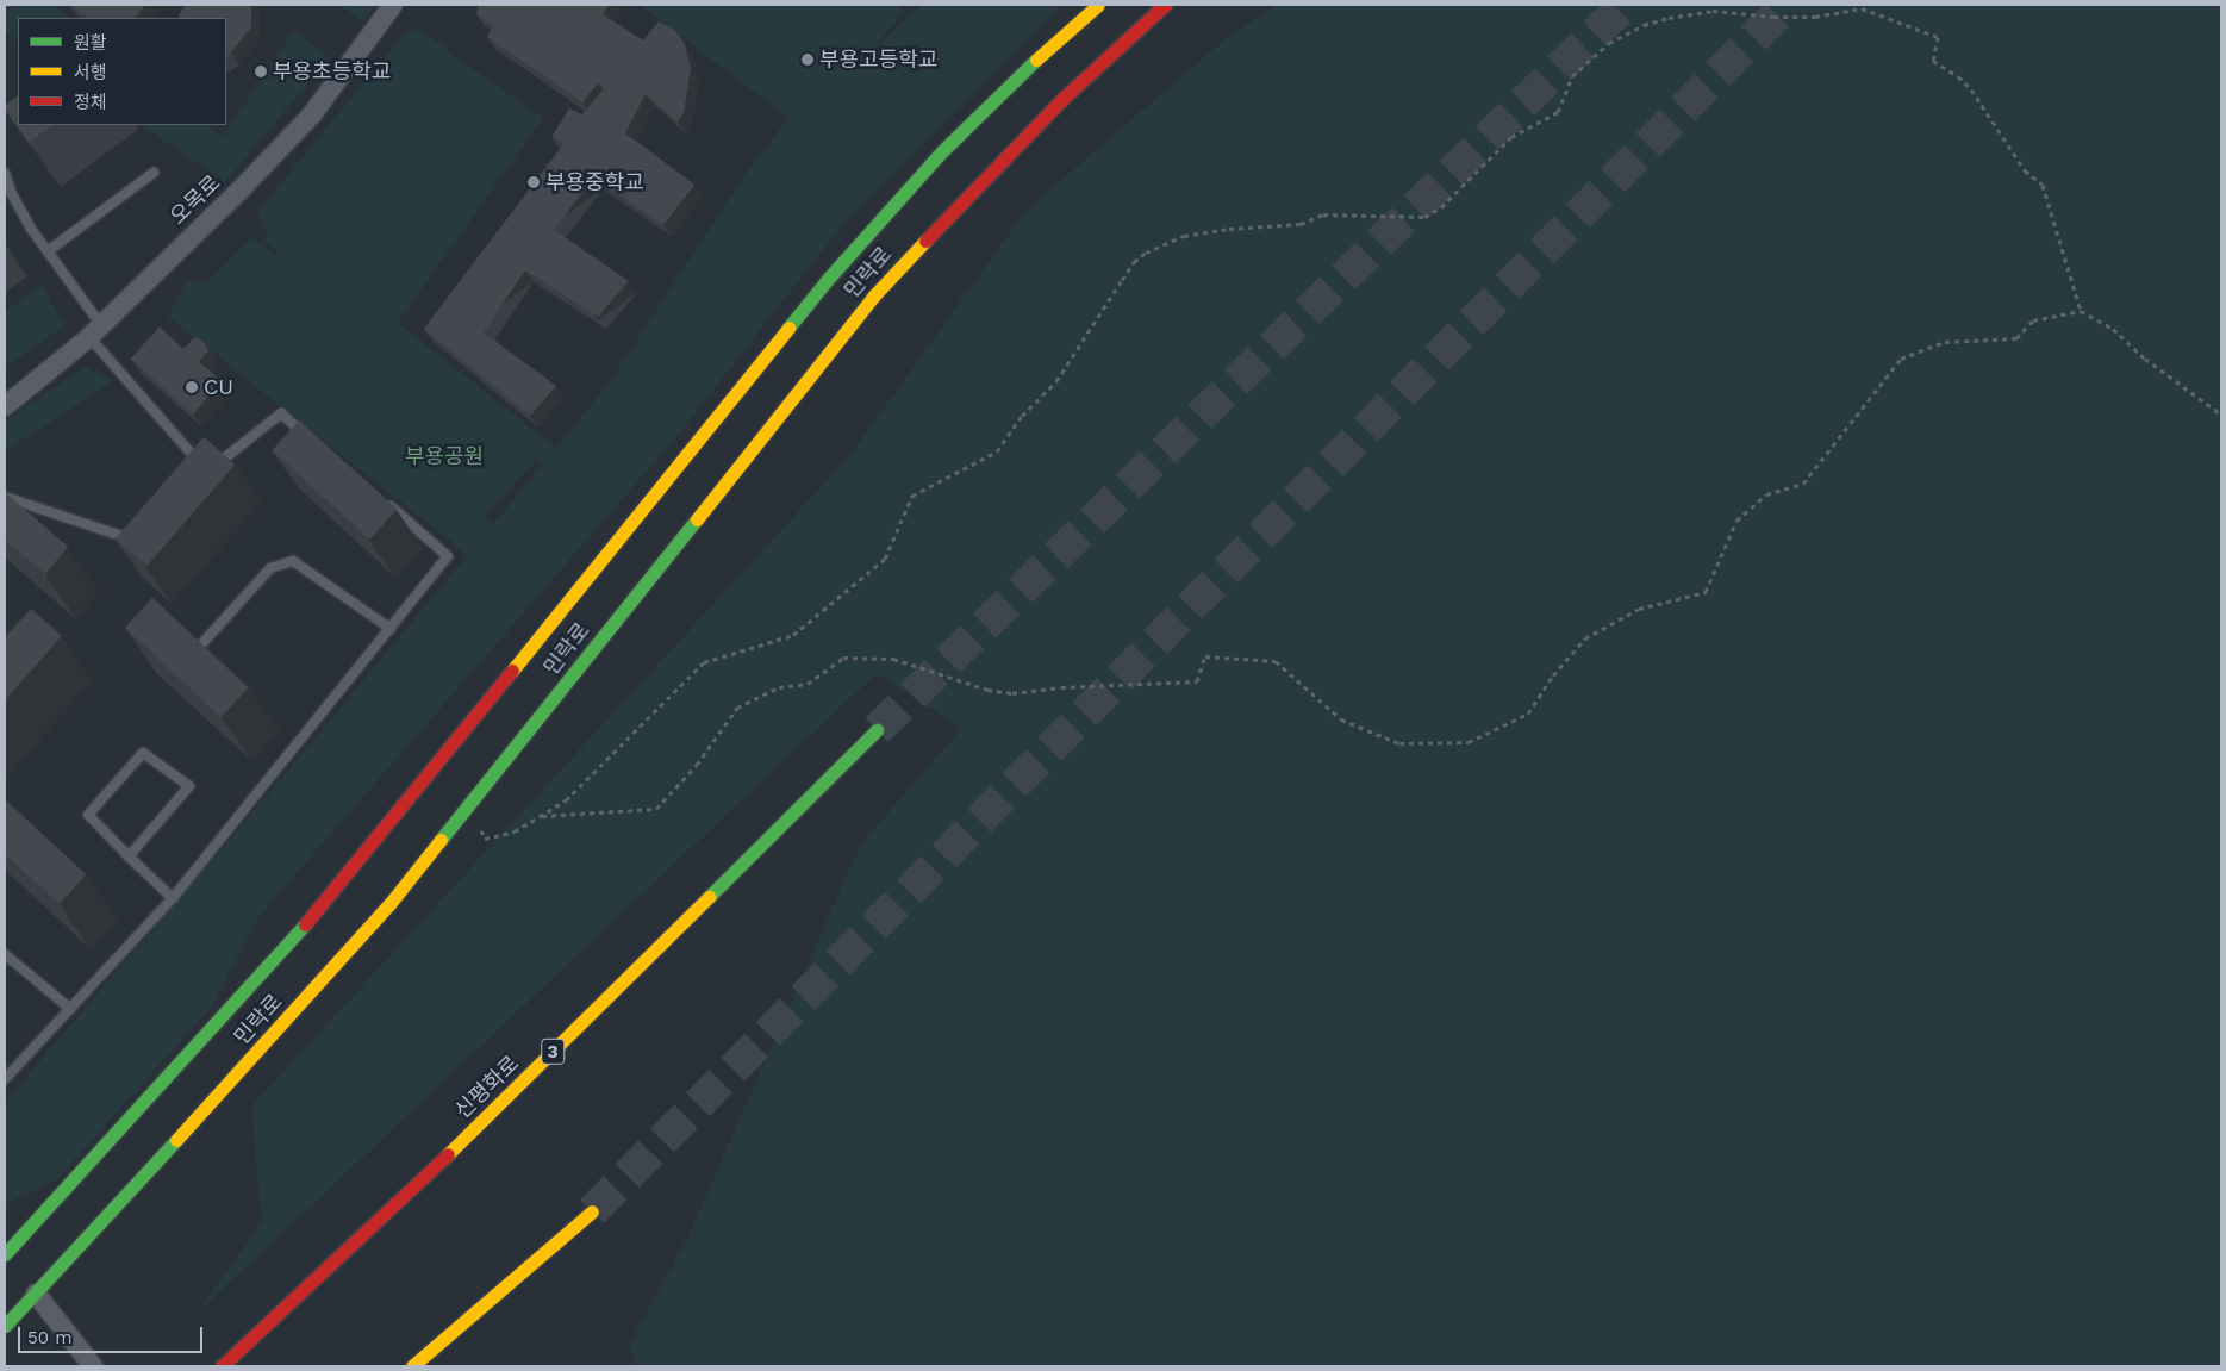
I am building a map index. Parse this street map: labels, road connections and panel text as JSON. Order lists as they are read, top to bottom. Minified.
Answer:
{"streets":{"main road":["민락로","3","신평화로"],"street":["오목로"]},"parks":["부용공원"],"places":["부용고등학교","부용초등학교","부용중학교","CU"],"legend":["원활","서행","정체"],"scale_bar":"50 m"}
